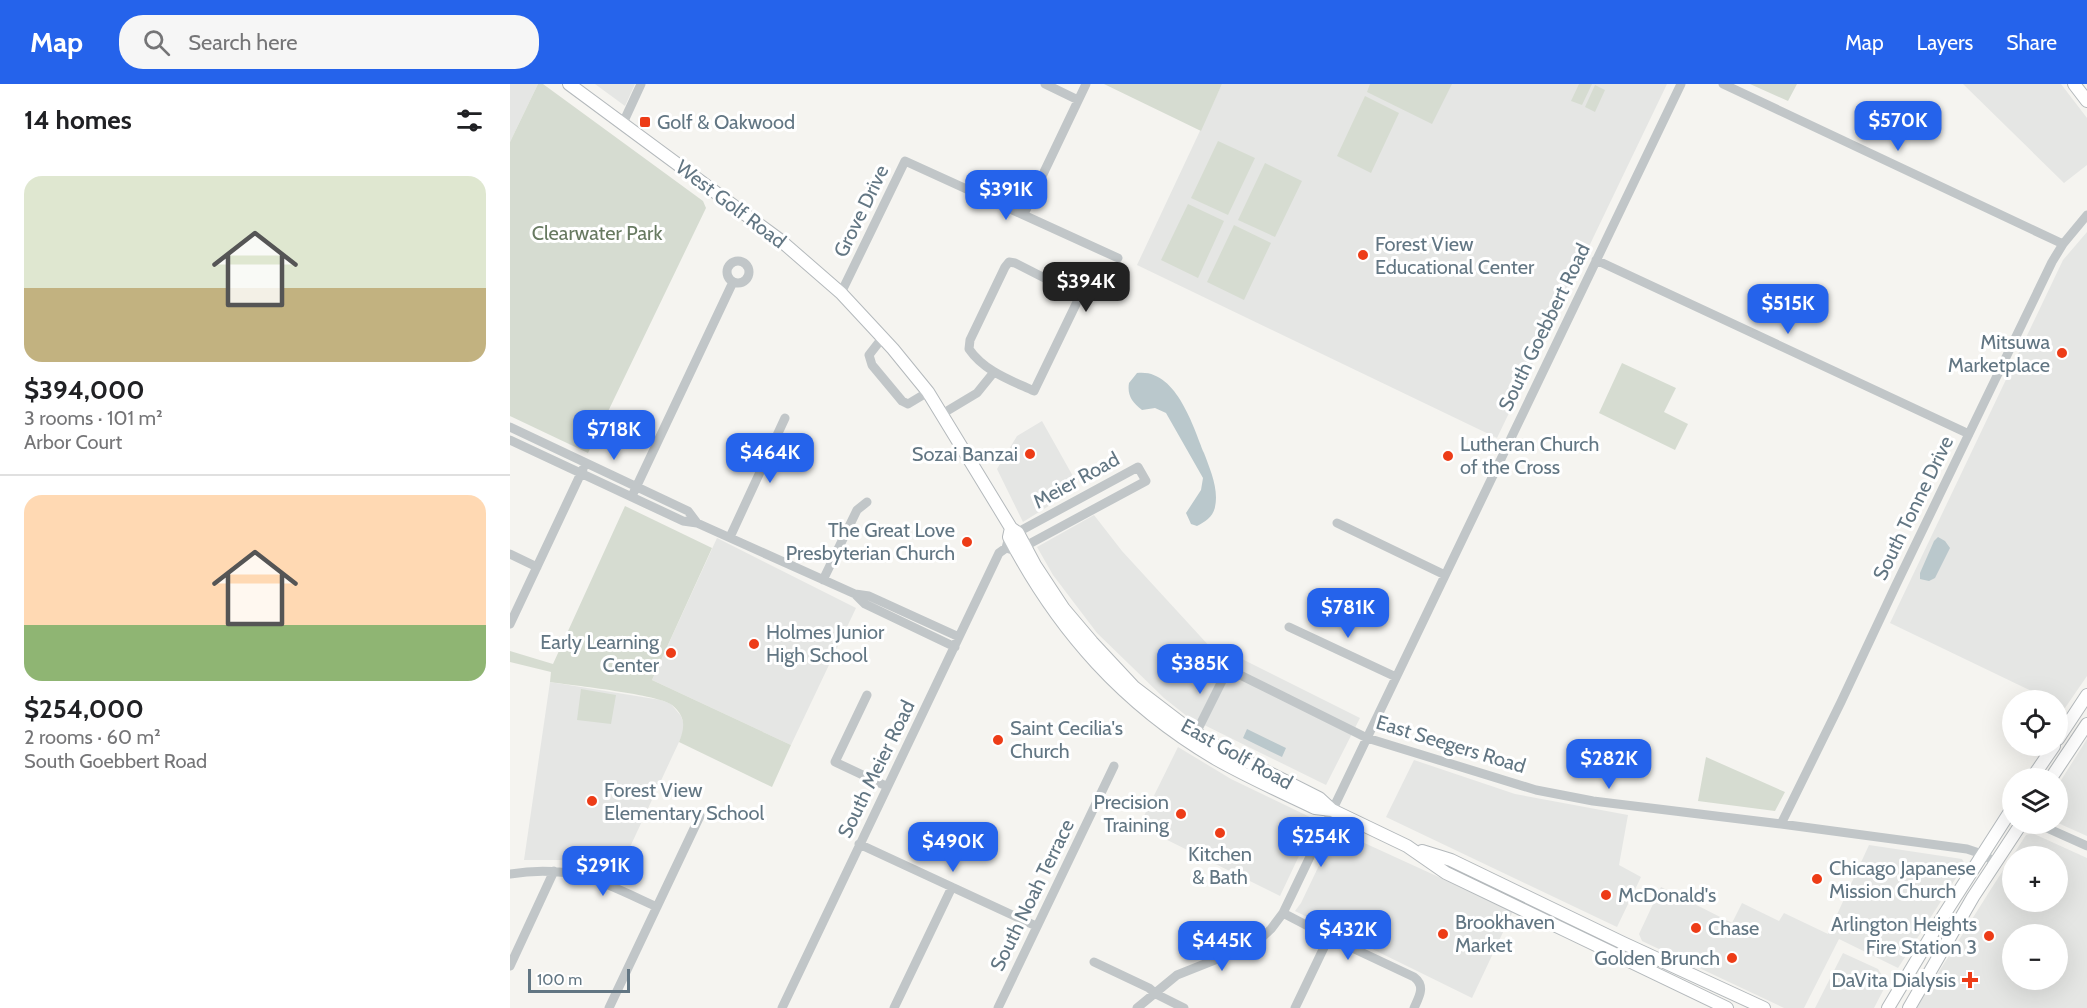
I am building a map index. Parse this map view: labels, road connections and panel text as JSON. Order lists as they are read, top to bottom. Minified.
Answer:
{"streets":{"main road":["West Golf Road","East Golf Road"],"street":["Grove Drive","South Goebbert Road","Meier Road","South Tonne Drive","East Seegers Road","South Meier Road","South Noah Terrace"]},"crossings":[["West Golf Road","Grove Drive"],["West Golf Road","East Golf Road"],["South Goebbert Road","East Seegers Road"],["South Goebbert Road","East Golf Road"],["Meier Road","East Golf Road"],["Meier Road","South Meier Road"],["South Tonne Drive","East Seegers Road"],["East Seegers Road","East Golf Road"],["East Golf Road","South Meier Road"]],"parks":["Clearwater Park"],"places":{"transit":["Golf & Oakwood"],"other":["Forest View Educational Center","Mitsuwa Marketplace","Sozai Banzai","Lutheran Church of the Cross","The Great Love Presbyterian Church","Holmes Junior High School","Early Learning Center","Saint Cecilia's Church","Forest View Elementary School","Precision Training","Kitchen & Bath","Chicago Japanese Mission Church","McDonald's","Chase","Brookhaven Market","Arlington Heights Fire Station 3","Golden Brunch"],"health":["DaVita Dialysis"]},"scale_bar":"100 m","page":{"header":"Map","search":"Search here","nav":["Map","Layers","Share"],"heading":"14 homes","price":["$570K","$391K","$394K","$515K","$718K","$464K","$781K","$385K","$282K","$254K","$490K","$291K","$432K","$445K"],"list":[{"name":"$394,000","note":"3 rooms · 101 m² · Arbor Court"},{"name":"$254,000","note":"2 rooms · 60 m² · South Goebbert Road"}],"map_buttons":["+","−"],"scale":"100 m"}}
